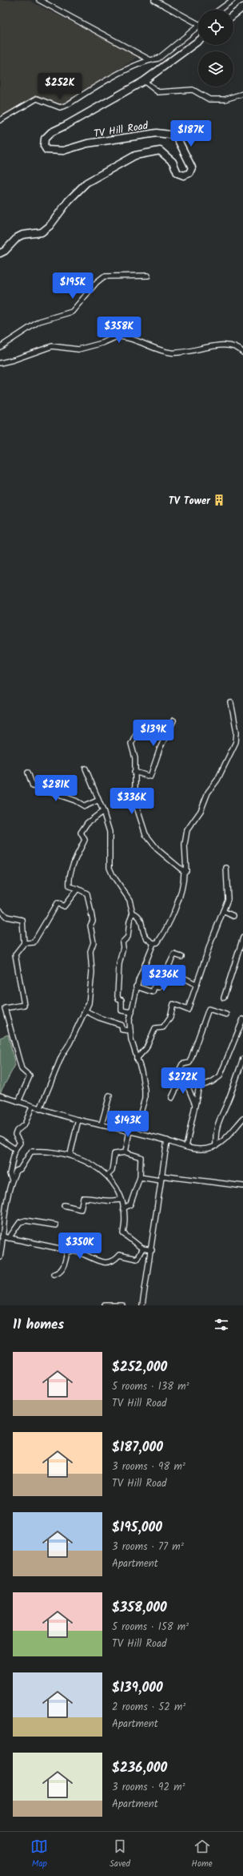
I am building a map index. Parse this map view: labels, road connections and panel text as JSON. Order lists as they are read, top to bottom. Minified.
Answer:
{"streets":{"street":["TV Hill Road"]},"places":{"building":["TV Tower"]},"page":{"price":["$252K","$187K","$195K","$358K","$139K","$281K","$336K","$236K","$272K","$143K","$350K"],"heading":"11 homes","list":[{"name":"$252,000","note":"5 rooms · 138 m² · TV Hill Road"},{"name":"$187,000","note":"3 rooms · 98 m² · TV Hill Road"},{"name":"$195,000","note":"3 rooms · 77 m² · Apartment"},{"name":"$358,000","note":"5 rooms · 158 m² · TV Hill Road"},{"name":"$139,000","note":"2 rooms · 52 m² · Apartment"},{"name":"$236,000","note":"3 rooms · 92 m² · Apartment"}],"tabs":["Map","Saved","Home"]}}
